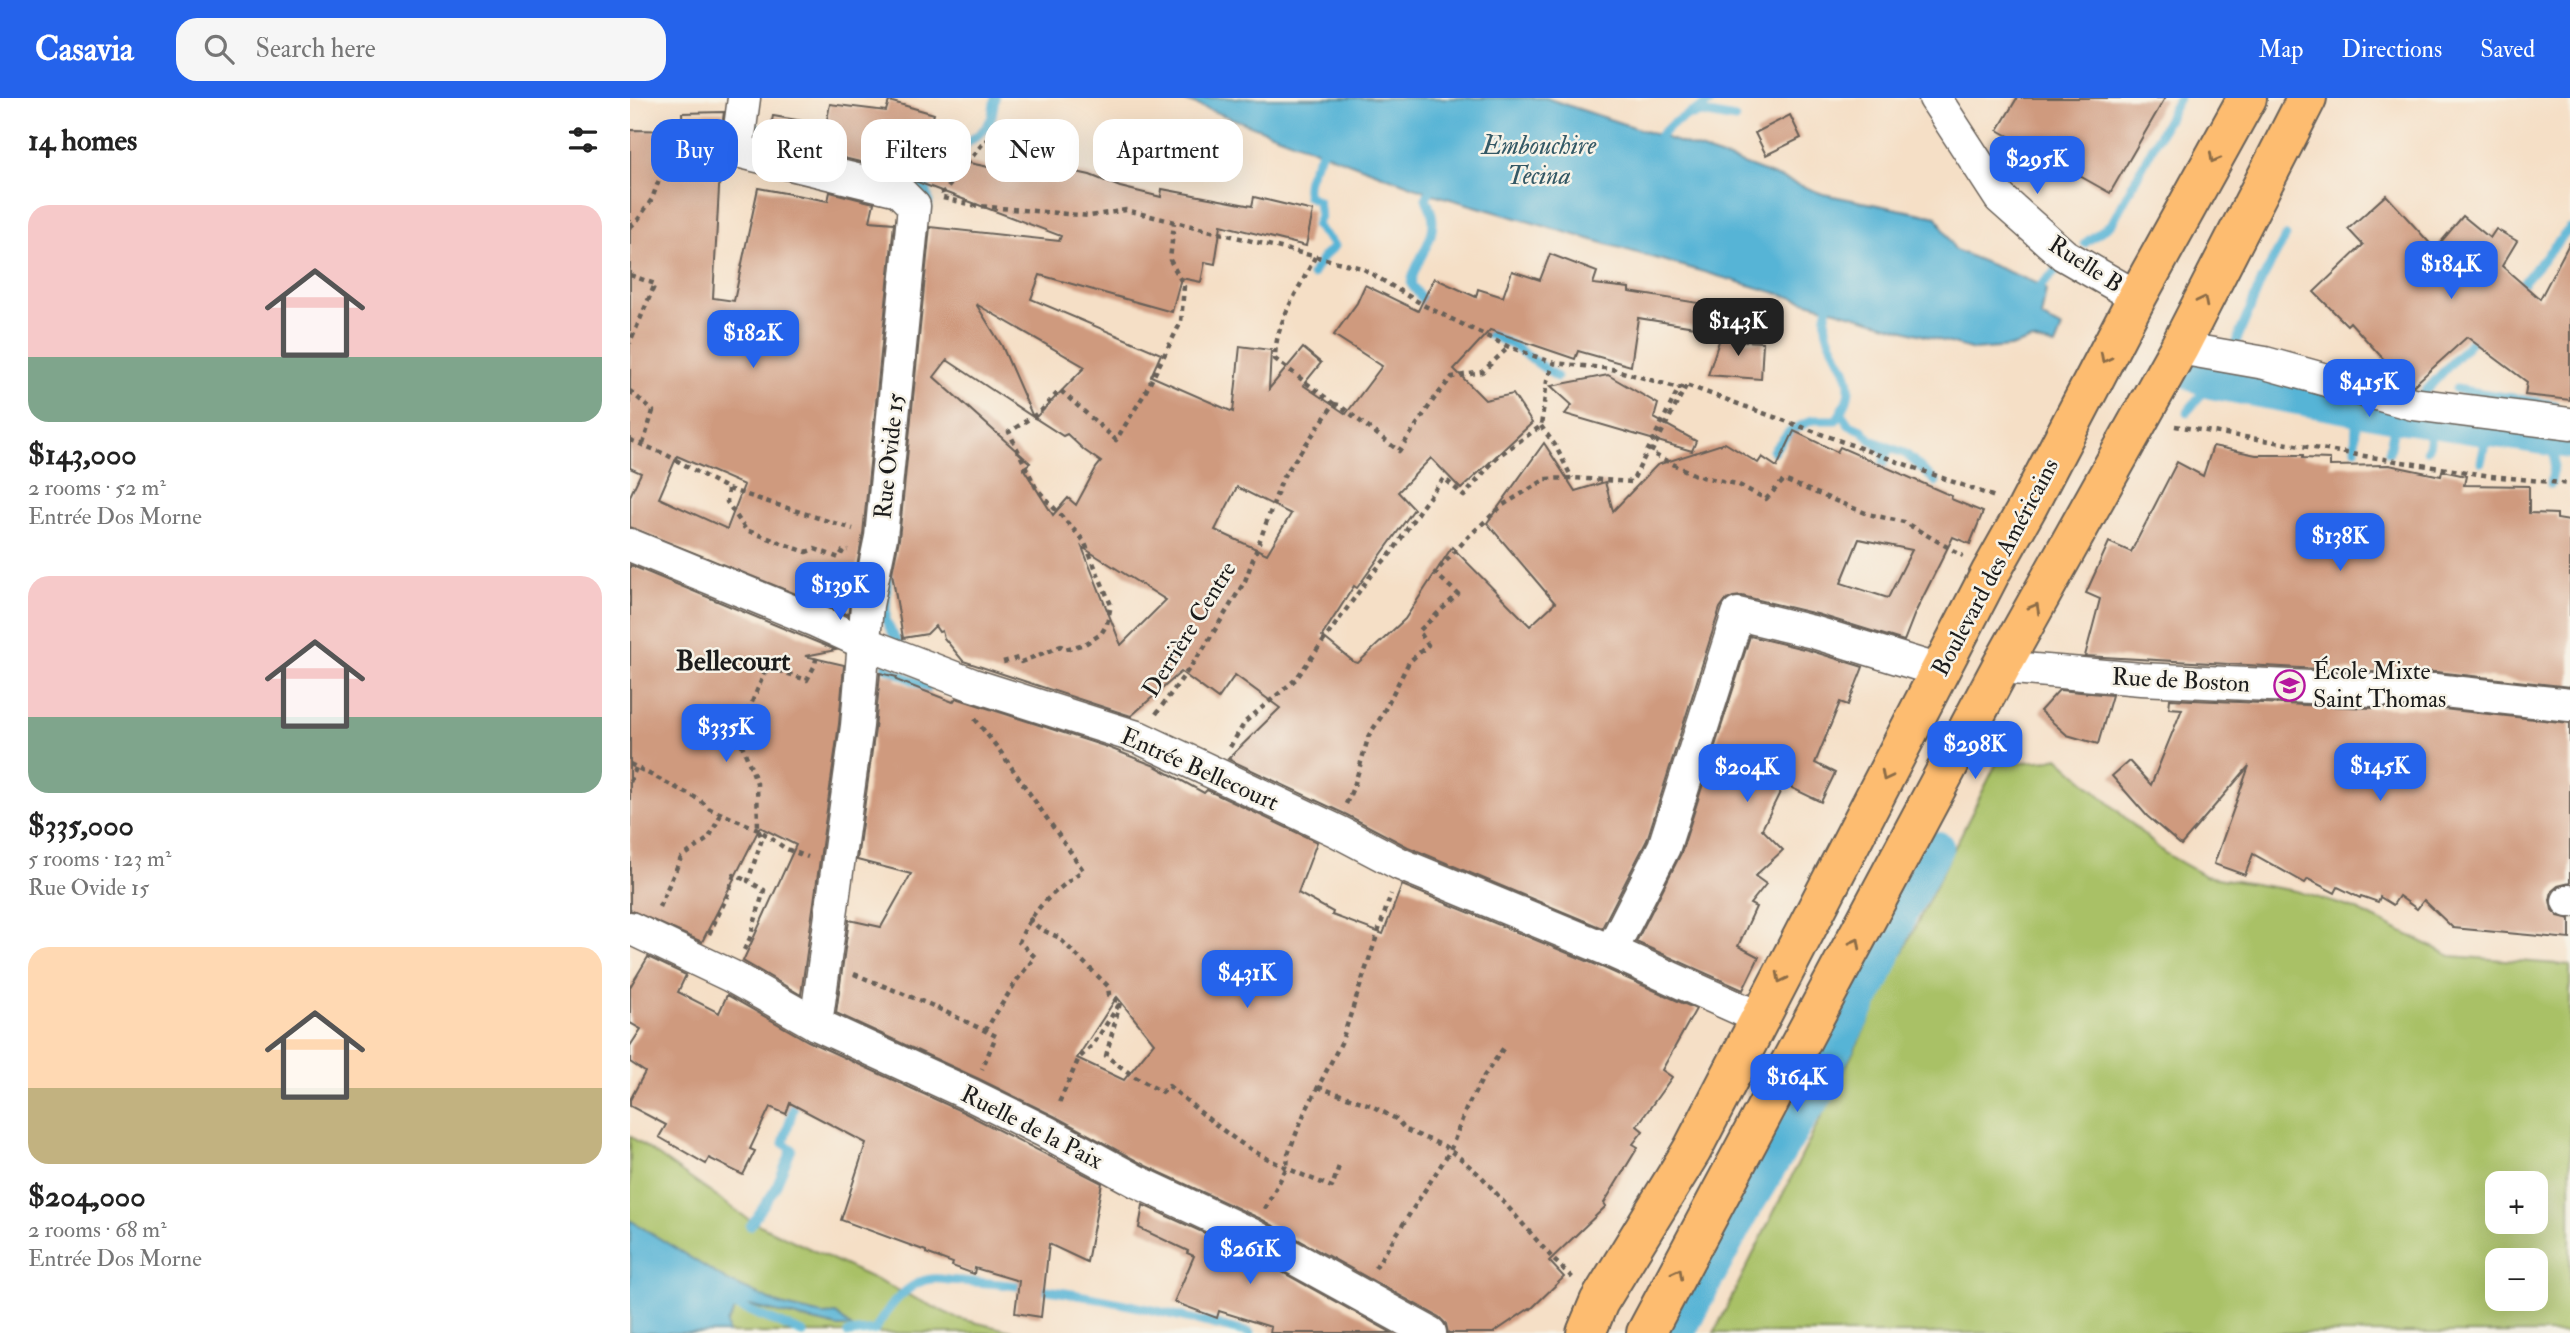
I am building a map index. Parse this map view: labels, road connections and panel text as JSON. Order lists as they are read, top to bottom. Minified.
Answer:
{"streets":{"main road":["Boulevard des Américains"],"street":["Ruelle B","Rue Ovide 15","Rue de Boston","Entrée Bellecourt","Ruelle de la Paix"],"path":["Derrière Centre"]},"crossings":[["Ruelle B","Boulevard des Américains"],["Rue Ovide 15","Entrée Bellecourt"],["Rue Ovide 15","Ruelle de la Paix"],["Boulevard des Américains","Entrée Bellecourt"],["Derrière Centre","Entrée Bellecourt"]],"districts":["Bellecourt"],"water":["Embouchire Tecina"],"places":{"school or university":["École Mixte Saint Thomas"]},"page":{"header":"Casavia","search":"Search here","nav":["Map","Directions","Saved"],"heading":"14 homes","chip":["Buy","Rent","Filters","New","Apartment"],"price":["$295K","$184K","$143K","$182K","$415K","$138K","$139K","$335K","$298K","$145K","$204K","$431K","$164K","$261K"],"list":[{"name":"$143,000","note":"2 rooms · 52 m² · Entrée Dos Morne"},{"name":"$335,000","note":"5 rooms · 123 m² · Rue Ovide 15"},{"name":"$204,000","note":"2 rooms · 68 m² · Entrée Dos Morne"}],"map_buttons":["+","−"]}}
